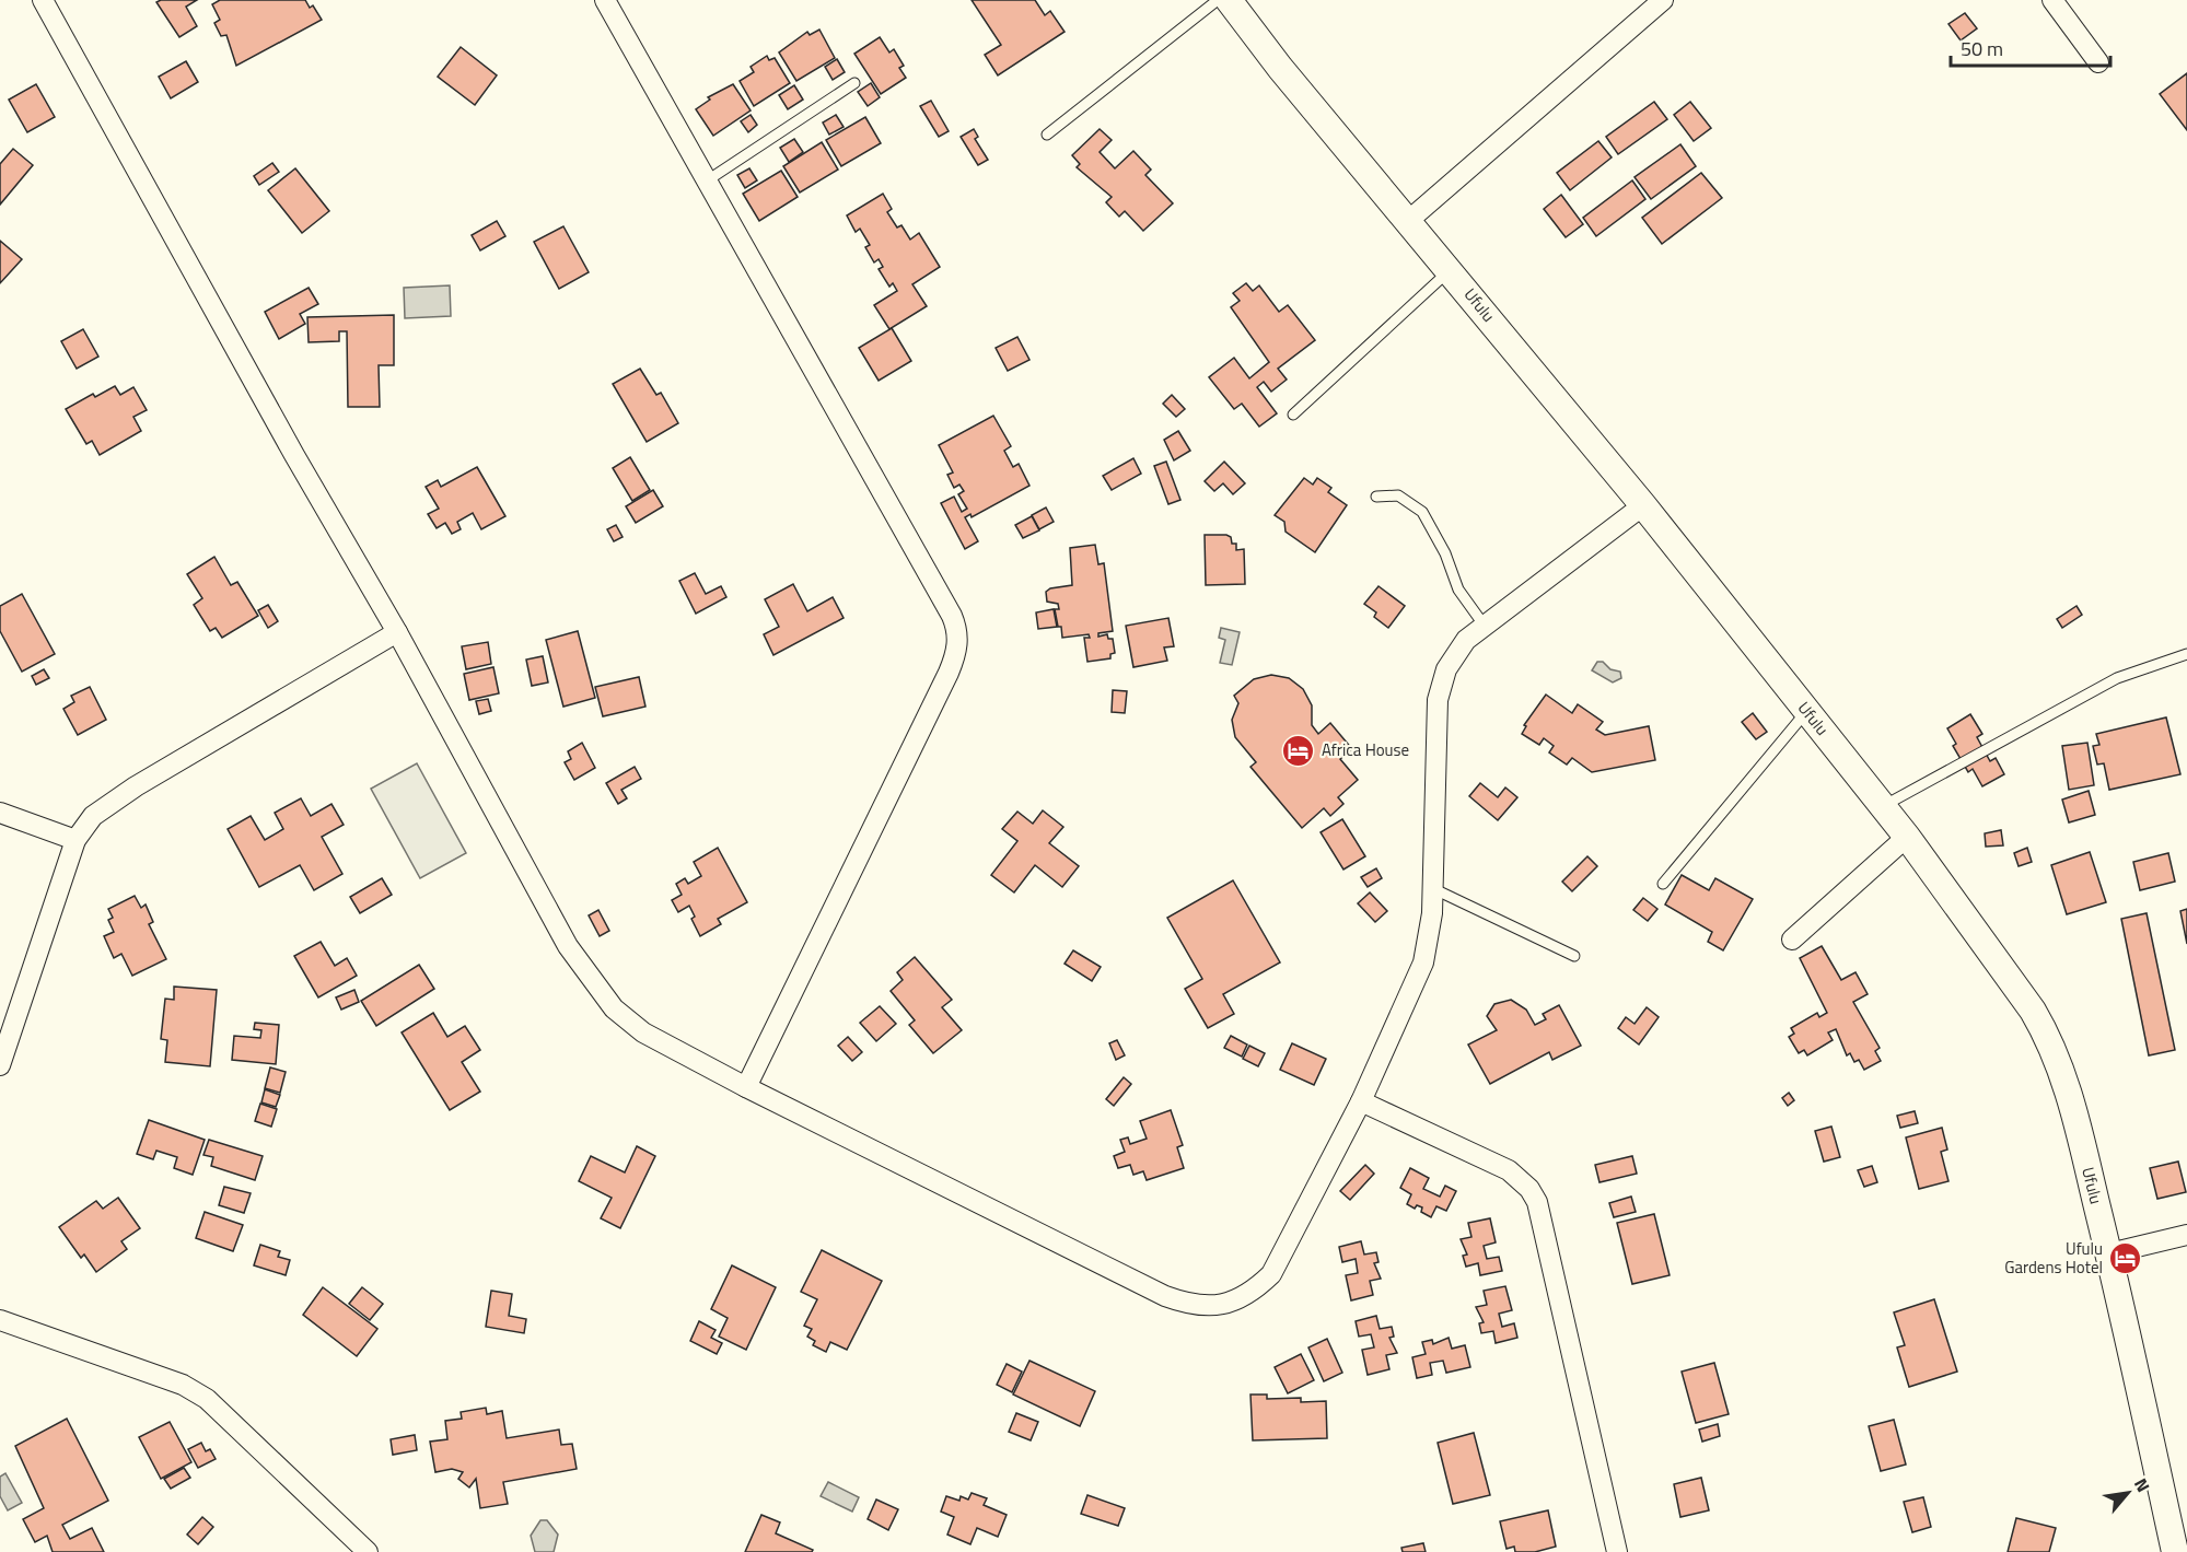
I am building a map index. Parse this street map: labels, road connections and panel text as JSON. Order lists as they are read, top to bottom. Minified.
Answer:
{"streets":{"street":["Ufulu"]},"places":{"hotel":["Africa House","Ufulu Gardens Hotel"]},"scale_bar":"50 m","north":"top right"}
